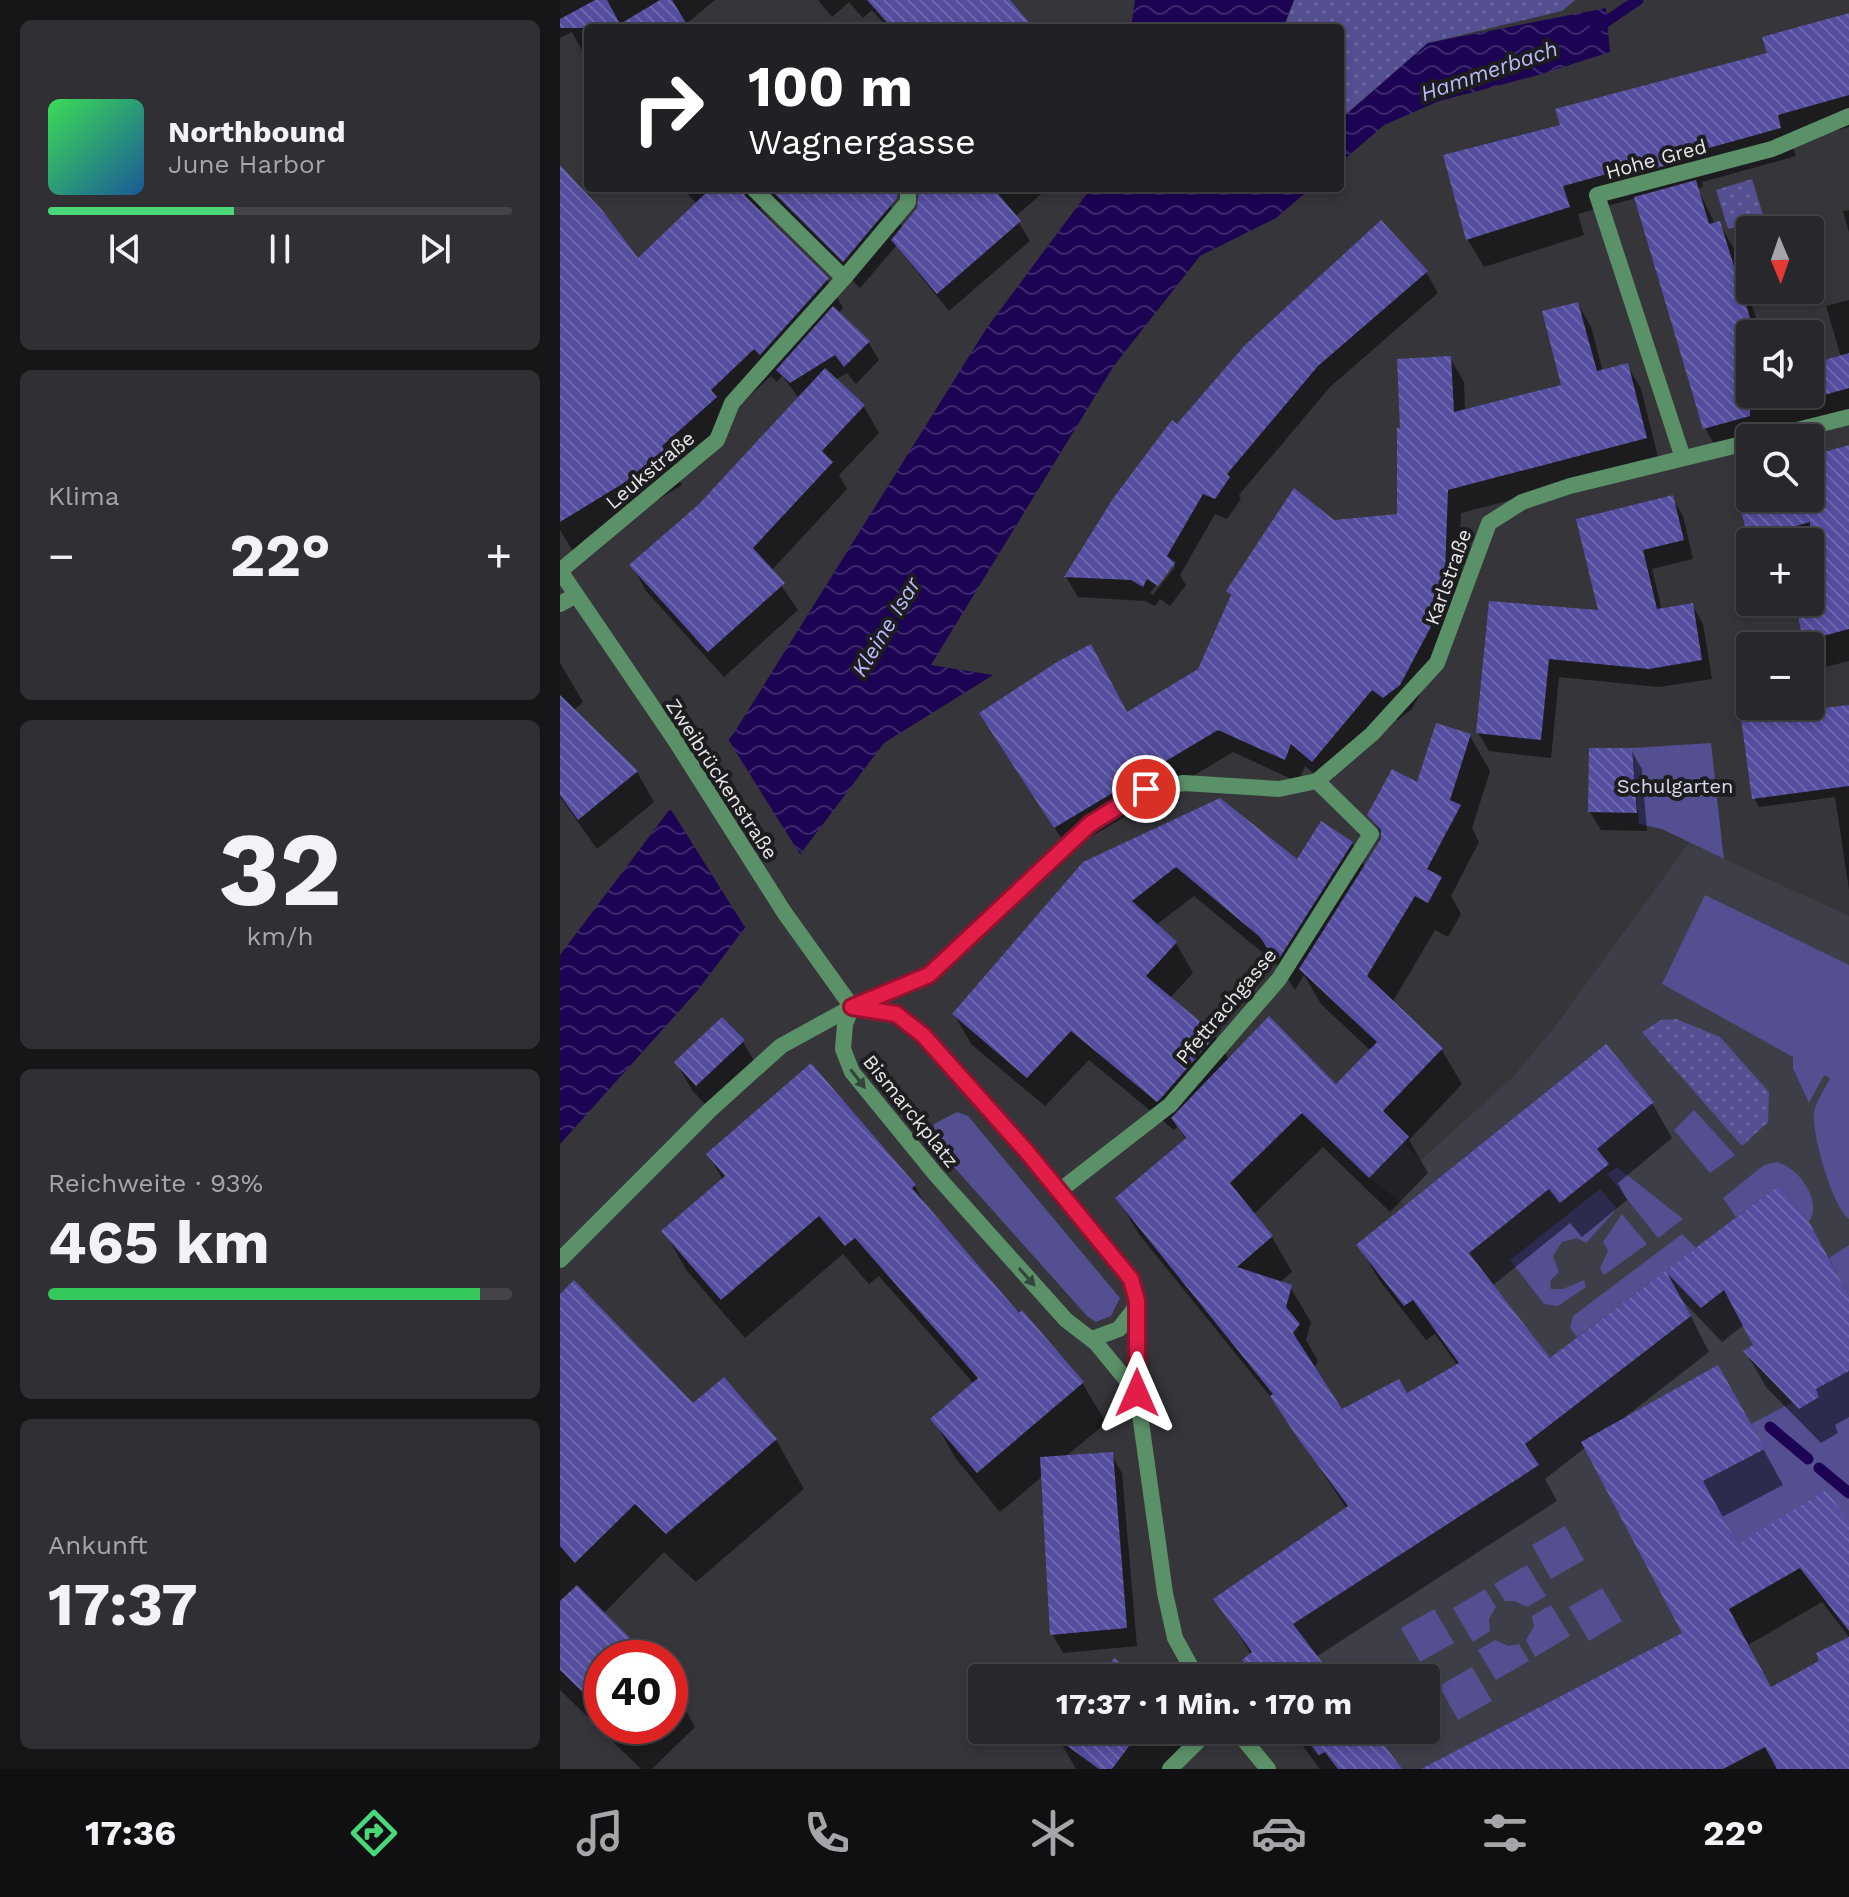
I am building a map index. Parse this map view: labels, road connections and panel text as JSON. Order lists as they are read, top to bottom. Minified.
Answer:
{"streets":{"street":["Hohe Gred","Leukstraße","Karlstraße","Zweibrückenstraße","Pfettrachgasse","Bismarckplatz"]},"crossings":[["Hohe Gred","Karlstraße"],["Leukstraße","Zweibrückenstraße"],["Karlstraße","Zweibrückenstraße"],["Karlstraße","Pfettrachgasse"],["Karlstraße","Bismarckplatz"],["Zweibrückenstraße","Bismarckplatz"]],"water":["Hammerbach","Kleine Isar"],"parks":["Schulgarten"],"north":"bottom","page":{"turn":["100 m","Wagnergasse"],"song":["Northbound","June Harbor"],"map_buttons":["+","−"],"tile":["Klima",["32","km/h"],["Reichweite · 93%","465 km"],["Ankunft","17:37"]],"heat":["−","22°","+"],"limit":"40","trip":"17:37 · 1 Min. · 170 m","tabs":["17:36","22°"]}}
